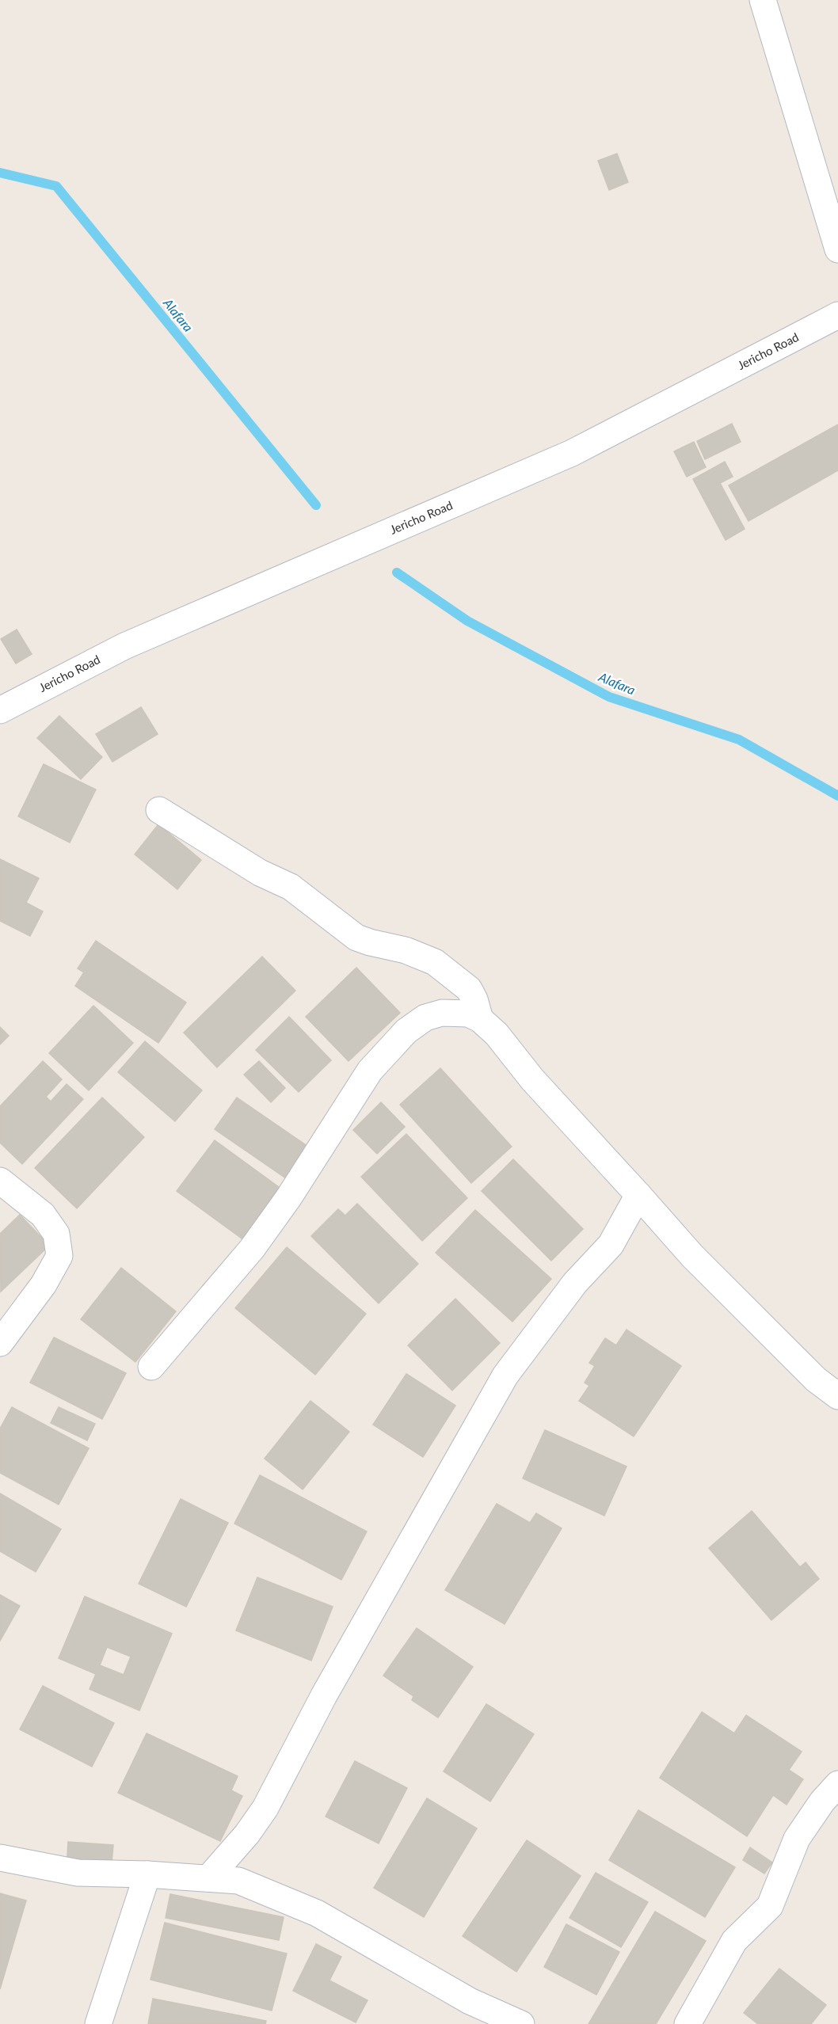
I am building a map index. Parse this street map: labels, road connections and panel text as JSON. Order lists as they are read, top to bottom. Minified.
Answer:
{"streets":{"street":["Jericho Road"]},"water":["Alafara"]}
